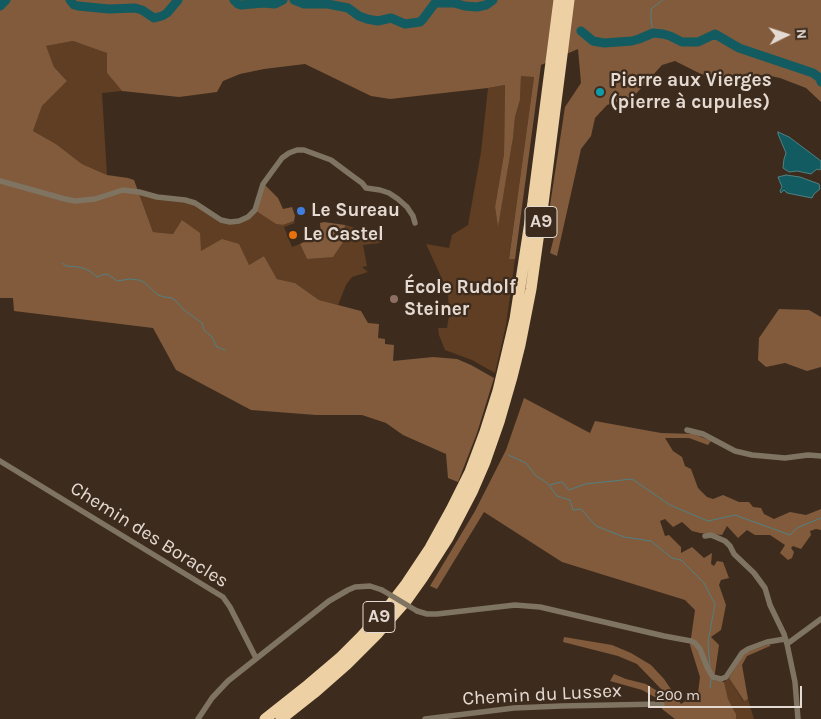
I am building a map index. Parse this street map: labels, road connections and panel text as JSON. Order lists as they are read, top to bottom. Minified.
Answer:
{"streets":{"highway":["A9"],"street":["Chemin des Boracles","Chemin du Lussex"]},"places":["Pierre aux Vierges (pierre à cupules)","Le Sureau","Le Castel","École Rudolf Steiner"],"scale_bar":"200 m","north":"right"}
